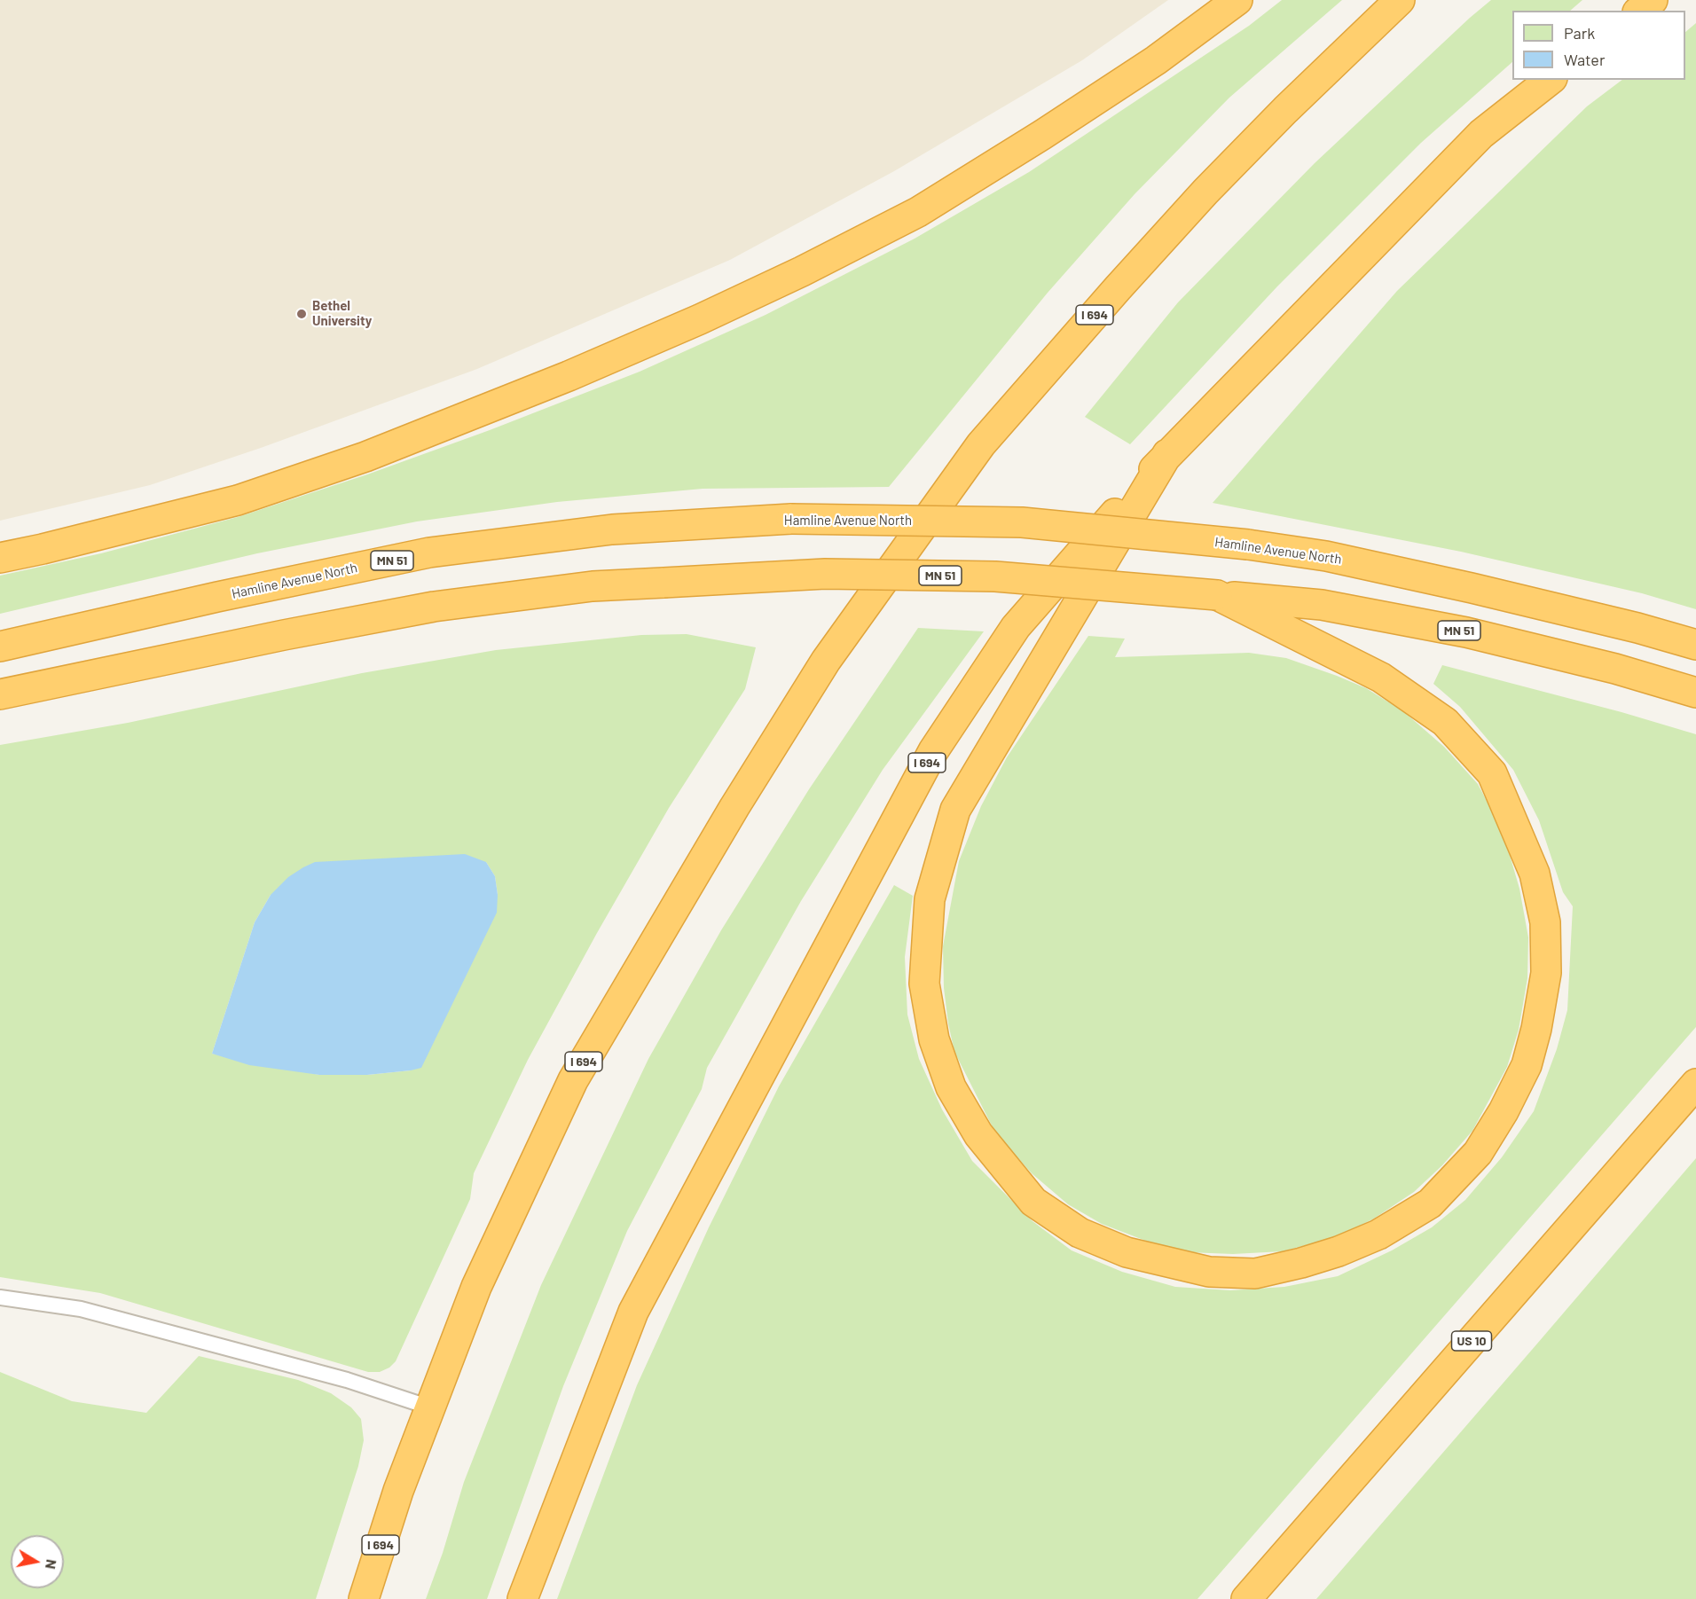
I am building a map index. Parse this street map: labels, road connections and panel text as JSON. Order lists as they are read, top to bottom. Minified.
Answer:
{"streets":{"highway":["I 694","Hamline Avenue North","MN 51","US 10"]},"places":["Bethel University"],"legend":["Park","Water"],"north":"right"}
